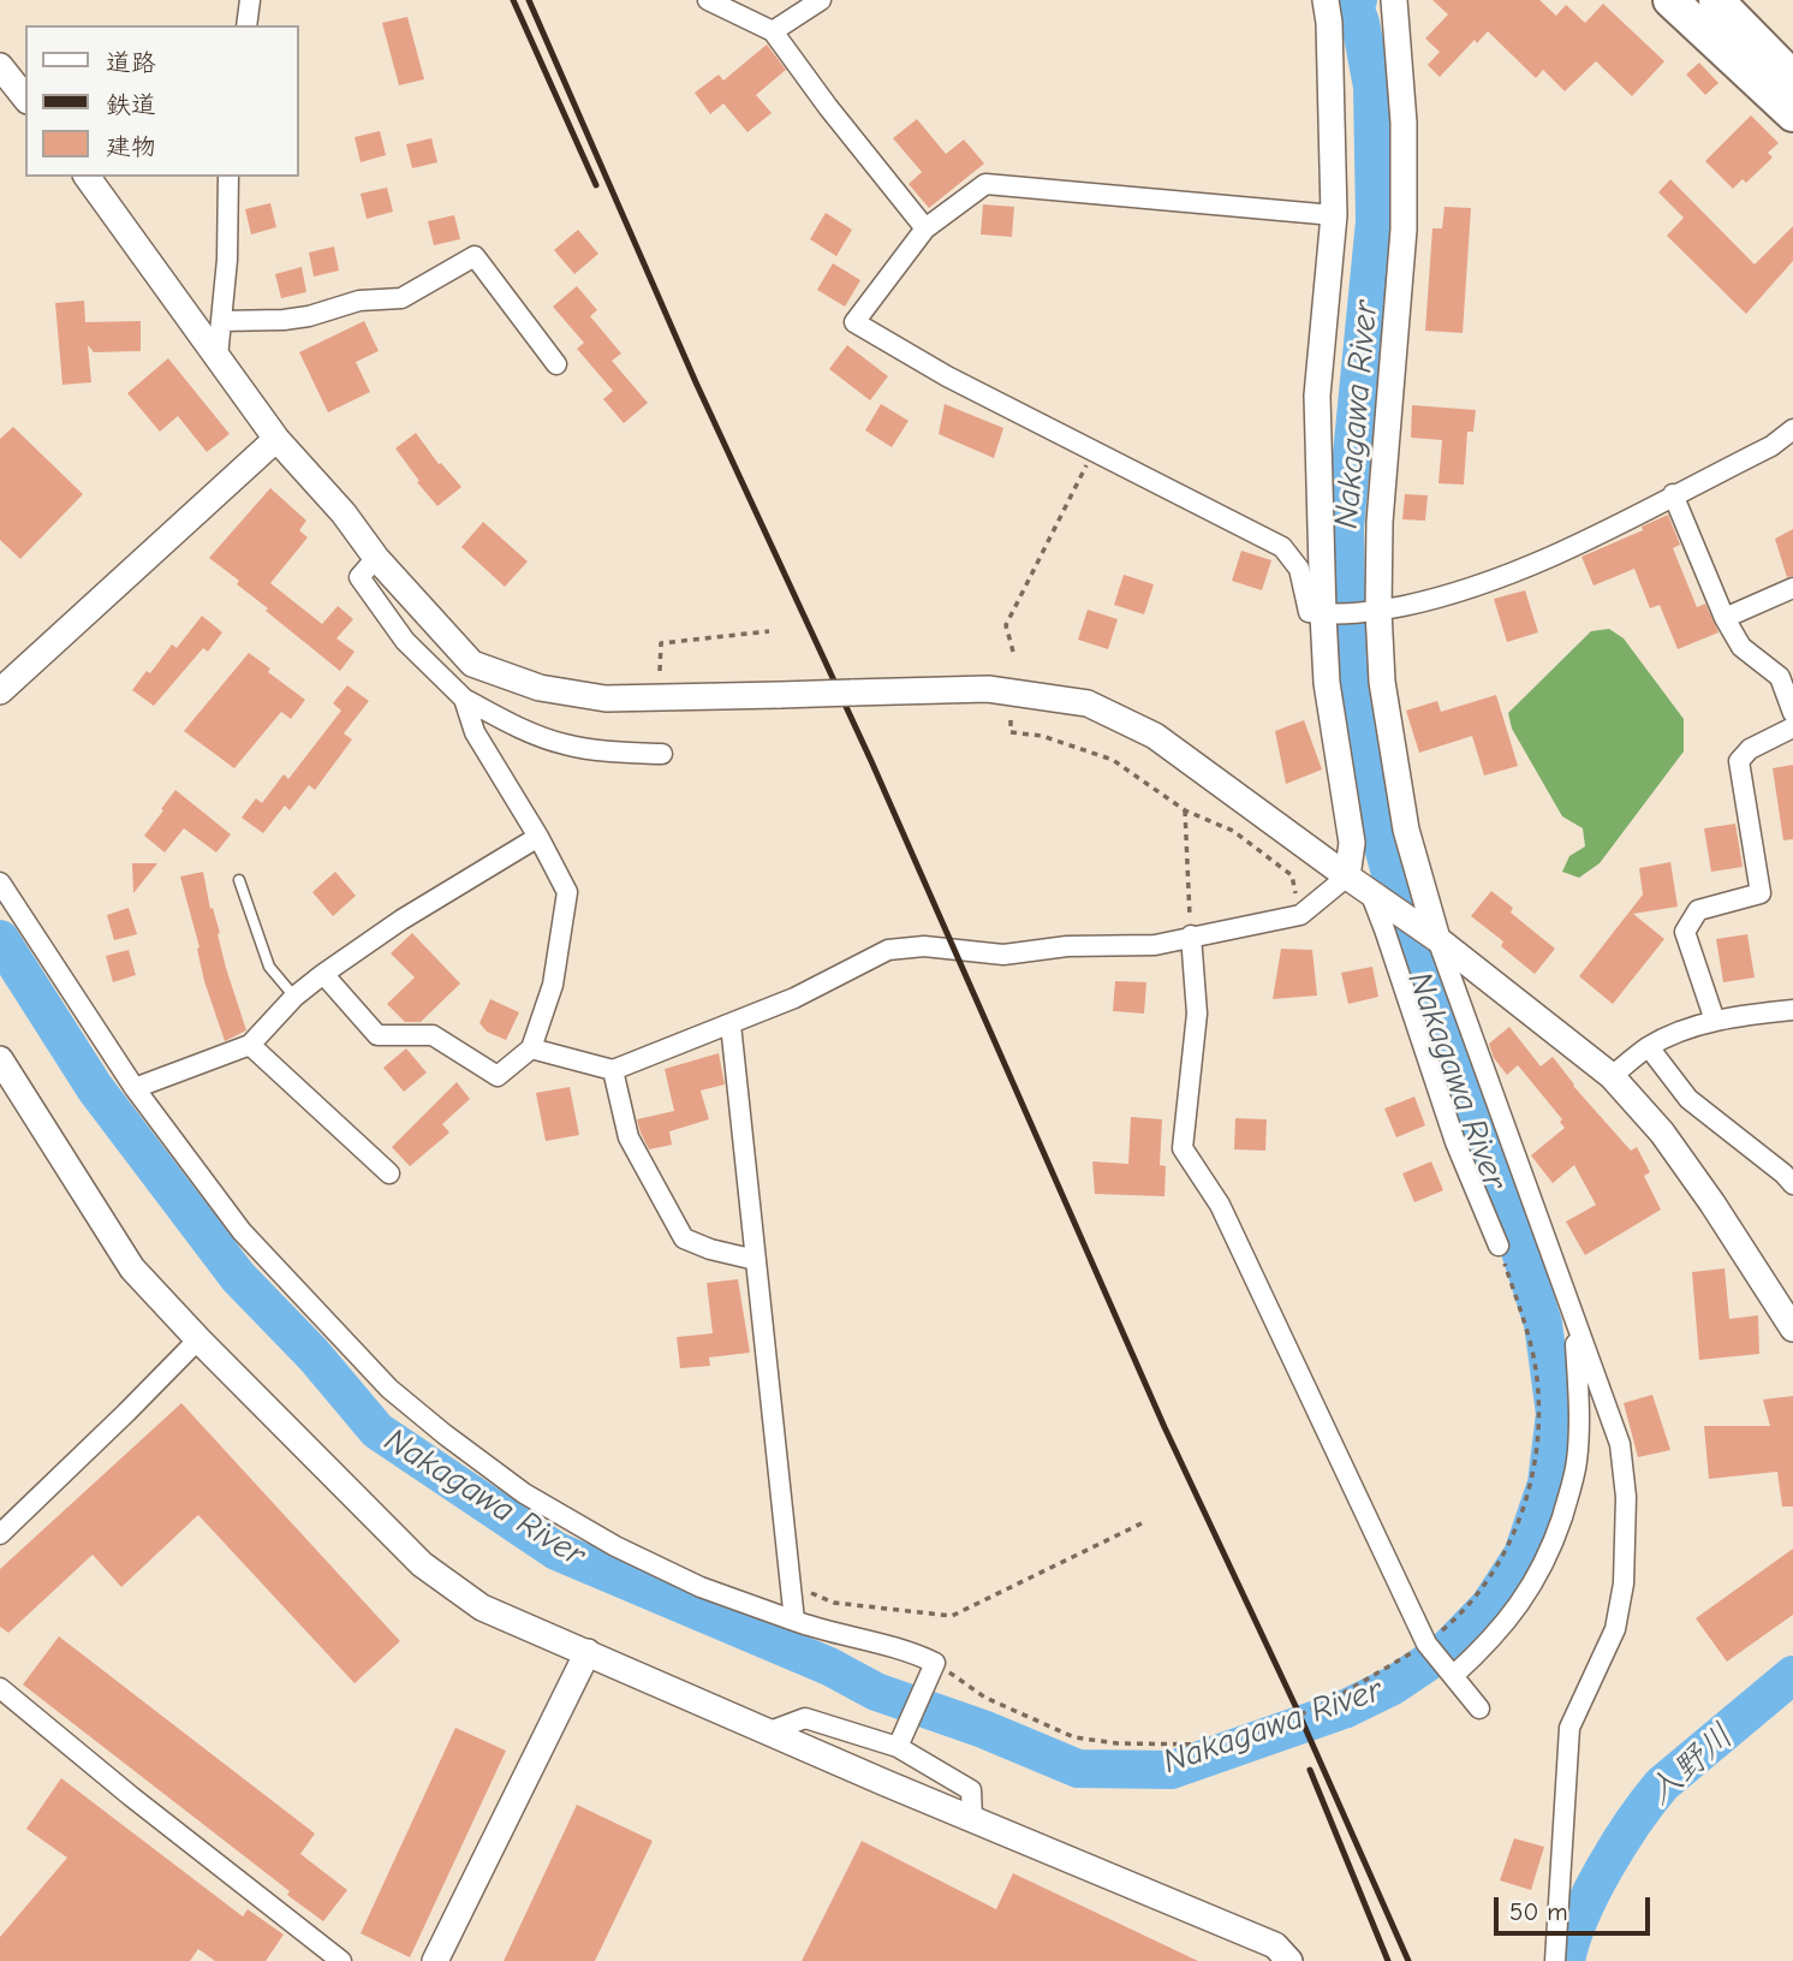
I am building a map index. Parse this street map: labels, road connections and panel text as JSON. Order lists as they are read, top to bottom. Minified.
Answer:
{"water":["Nakagawa River","入野川"],"legend":["道路","鉄道","建物"],"scale_bar":"50 m"}
